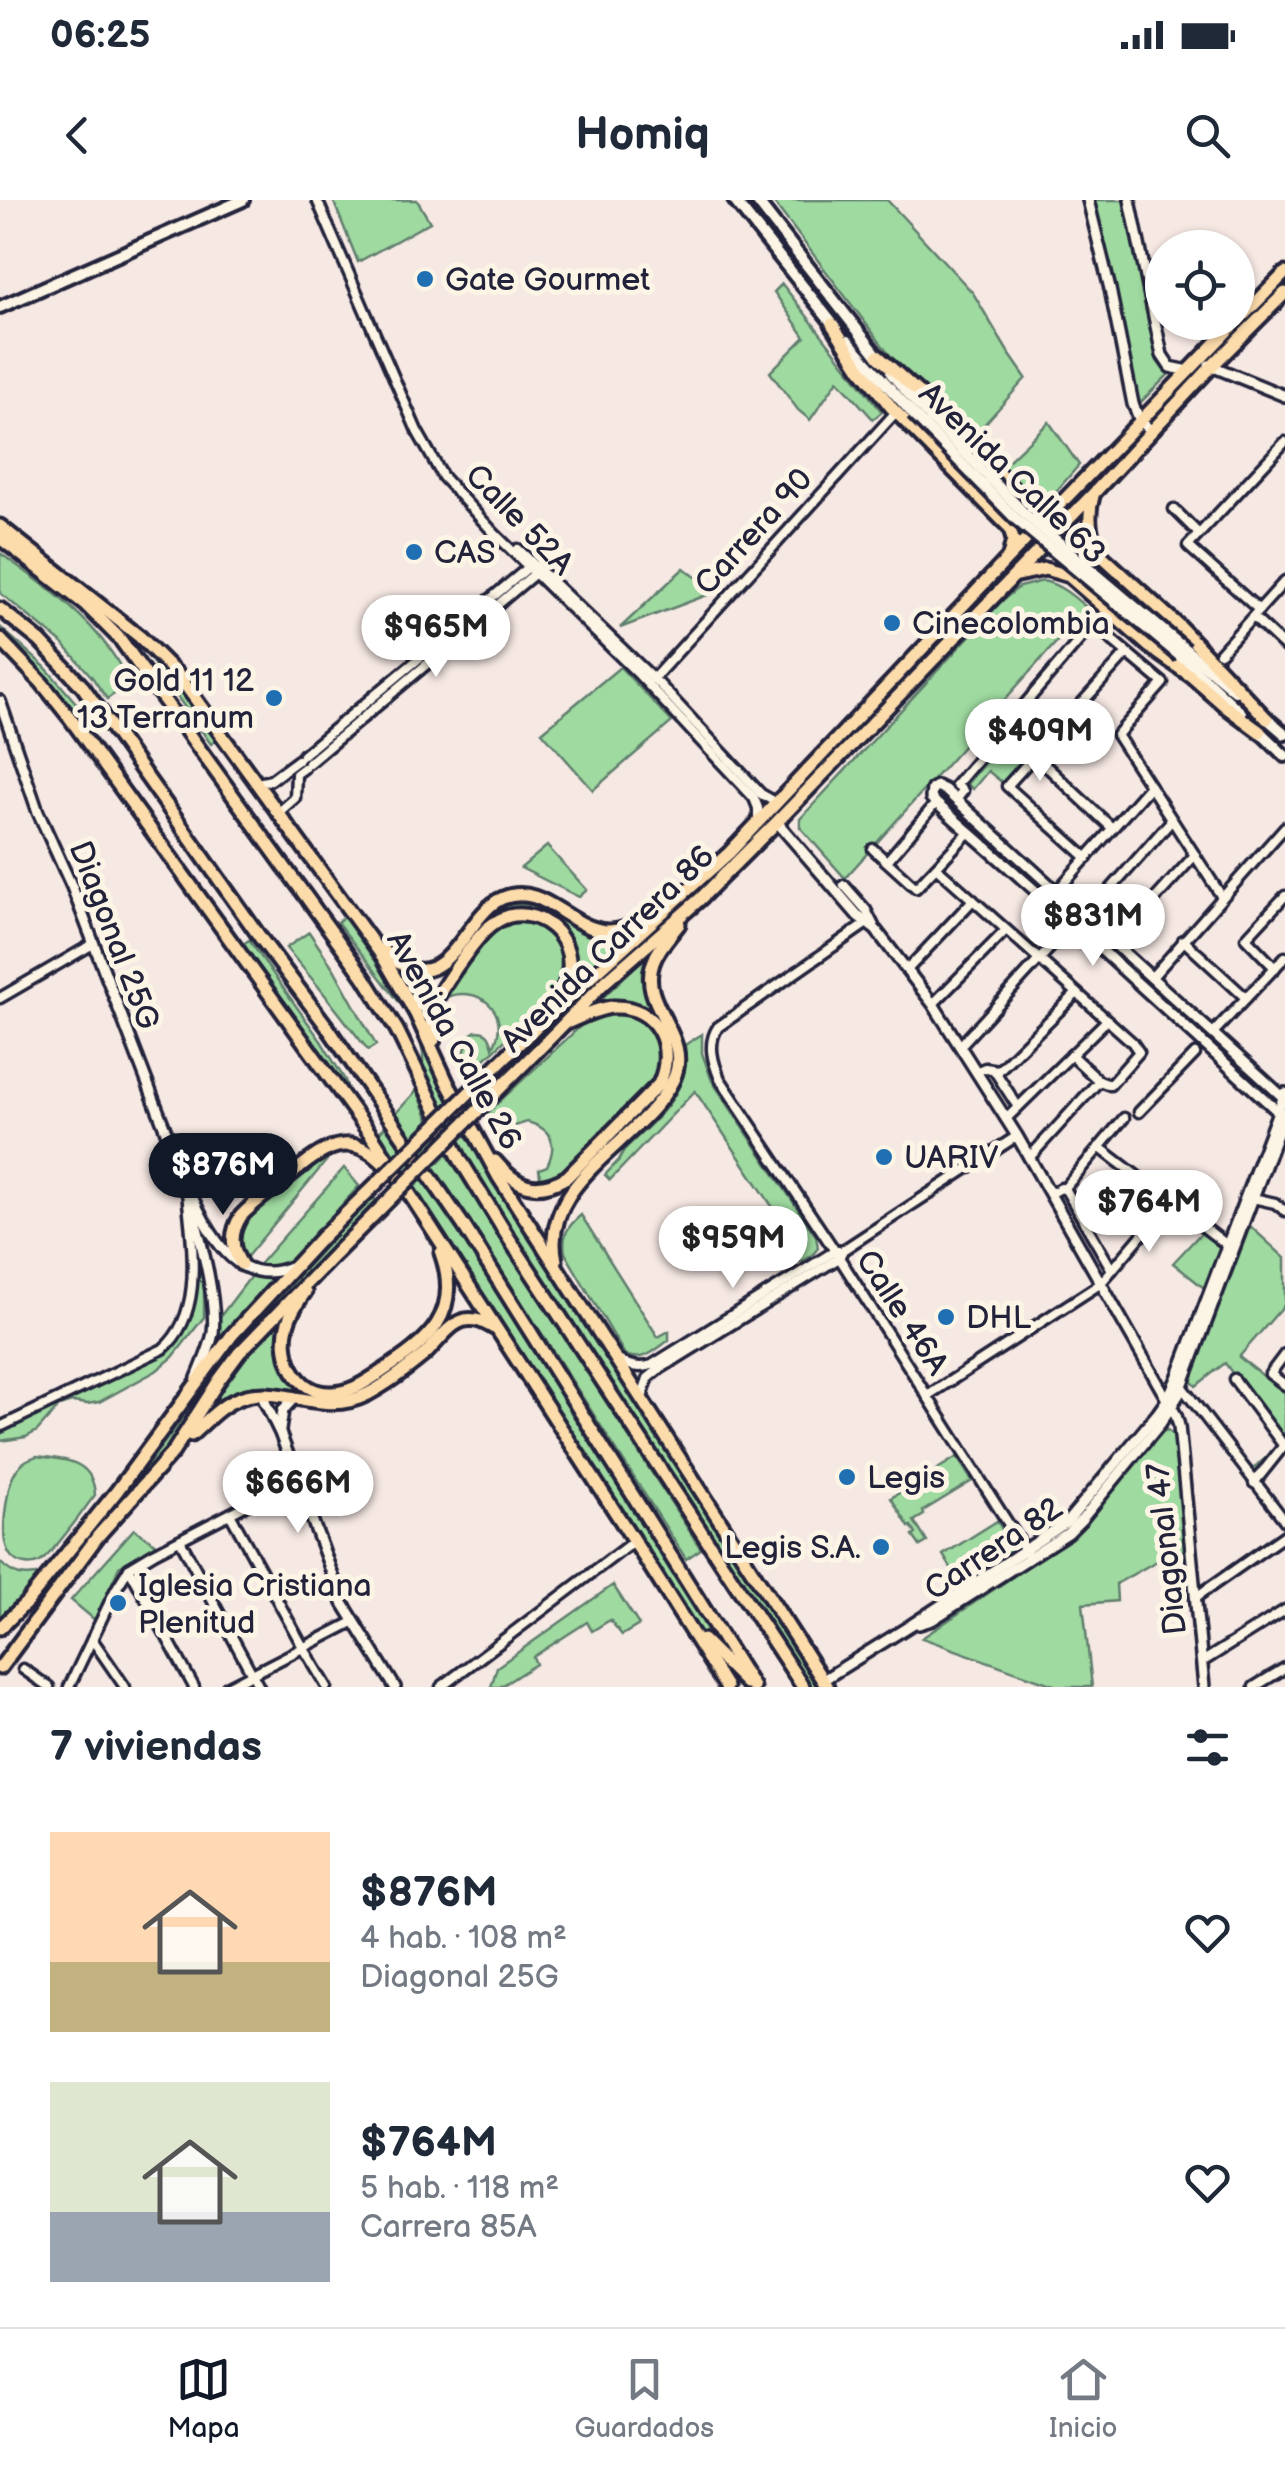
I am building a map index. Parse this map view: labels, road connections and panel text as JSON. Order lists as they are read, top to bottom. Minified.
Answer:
{"streets":{"main road":["Avenida Calle 63","Avenida Carrera 86","Avenida Calle 26"],"street":["Calle 52A","Carrera 90","Diagonal 25G","Calle 46A","Carrera 82","Diagonal 47"]},"crossings":[["Calle 52A","Carrera 90"],["Calle 52A","Avenida Carrera 86"],["Diagonal 25G","Avenida Carrera 86"],["Avenida Calle 26","Carrera 82"],["Calle 46A","Carrera 82"],["Carrera 82","Diagonal 47"]],"places":["Gate Gourmet","CAS","Cinecolombia","Gold 11 12 13 Terranum","UARIV","DHL","Legis","Legis S.A.","Iglesia Cristiana Plenitud"],"page":{"status":"06:25","header":"Homiq","price":["$965M","$409M","$831M","$876M","$764M","$959M","$666M"],"heading":"7 viviendas","list":[{"name":"$876M","note":"4 hab. · 108 m² · Diagonal 25G"},{"name":"$764M","note":"5 hab. · 118 m² · Carrera 85A"}],"tabs":["Mapa","Guardados","Inicio"]}}
